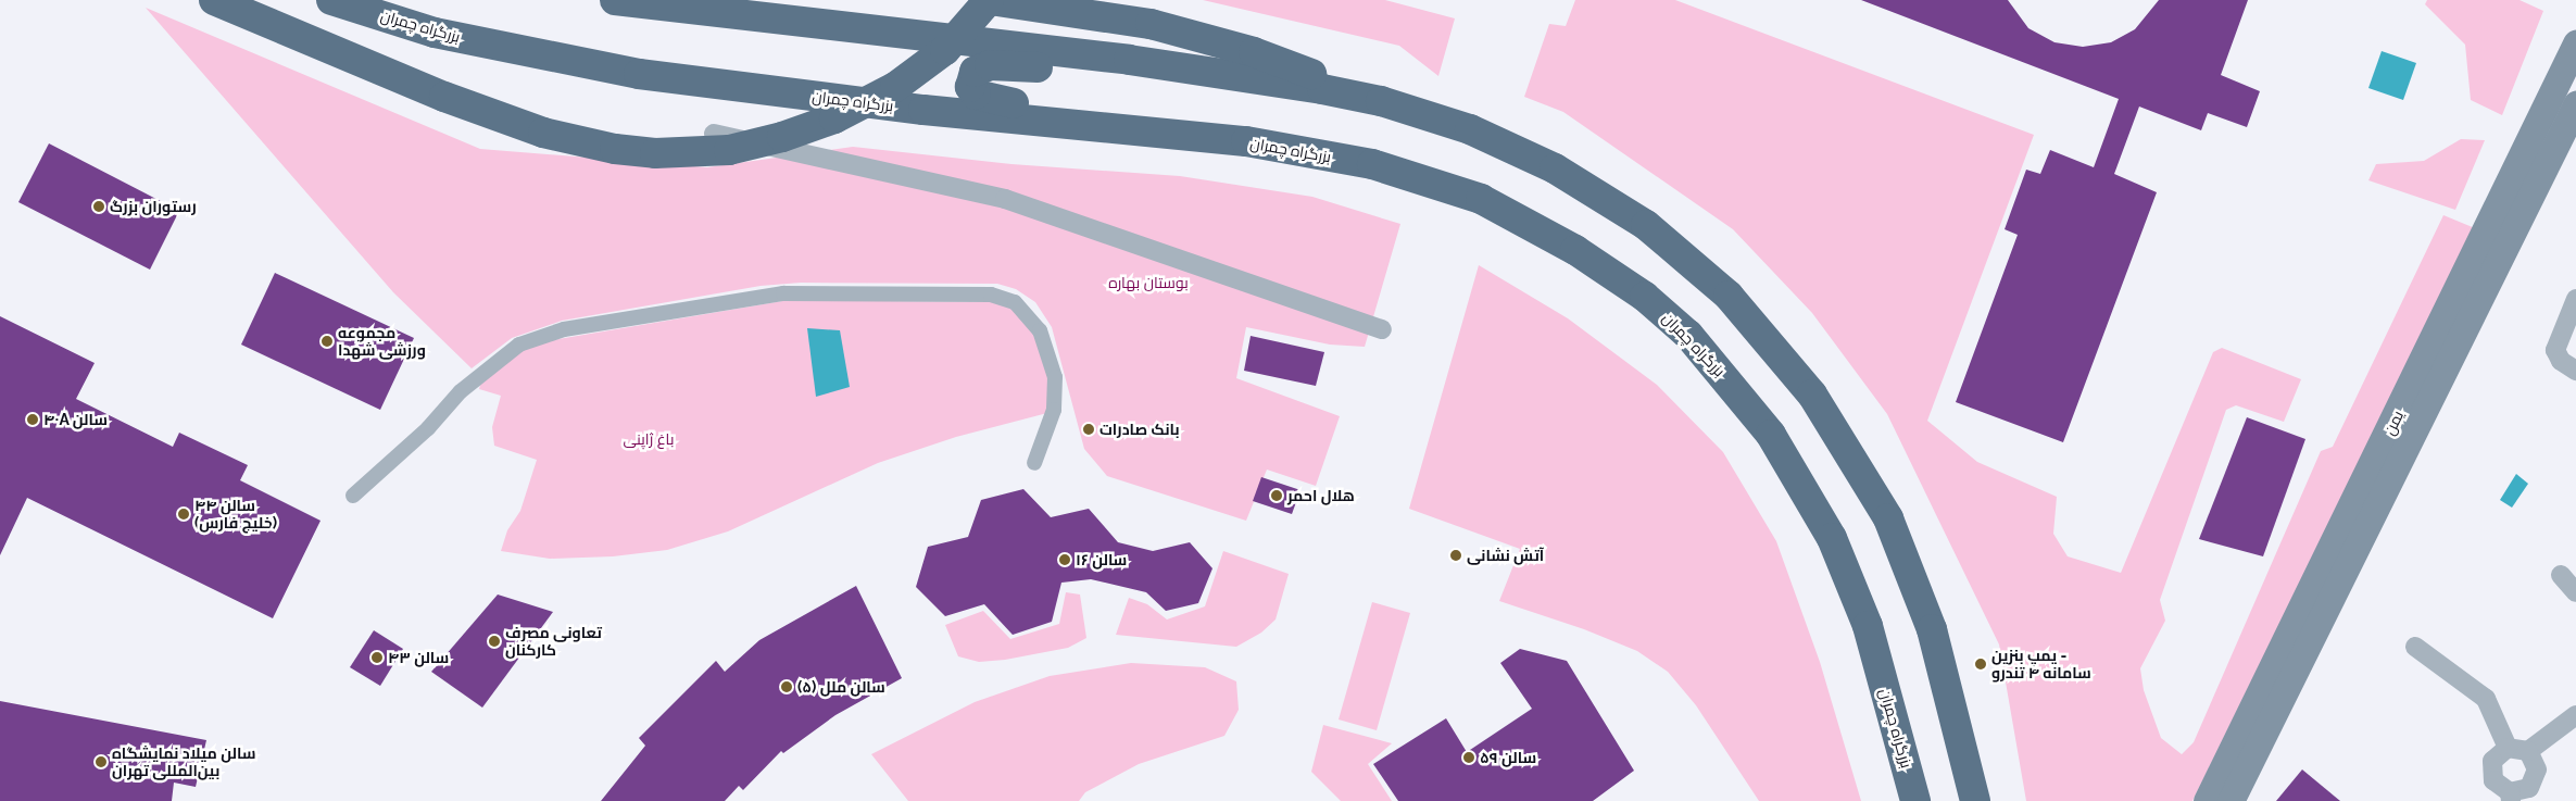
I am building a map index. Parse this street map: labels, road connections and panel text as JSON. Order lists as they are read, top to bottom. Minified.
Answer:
{"streets":{"highway":["بزرگراه چمران"],"main road":["یمن"]},"parks":["بوستان بهاره","باغ ژاپنی"],"places":["رستوران بزرگ","مجموعه ورزشی شهدا","۴۰A سالن","بانک صادرات","هلال احمر","سالن ۴۴ (خلیج فارس)","آتش نشانی","سالن ۱۶","تعاونی مصرف کارکنان","سالن ۴۳","پمپ بنزین - سامانه ۴ تندرو","(۵) سالن ملل","سالن ۵۹","سالن میلاد نمایشگاه بین‌المللی تهران"]}
